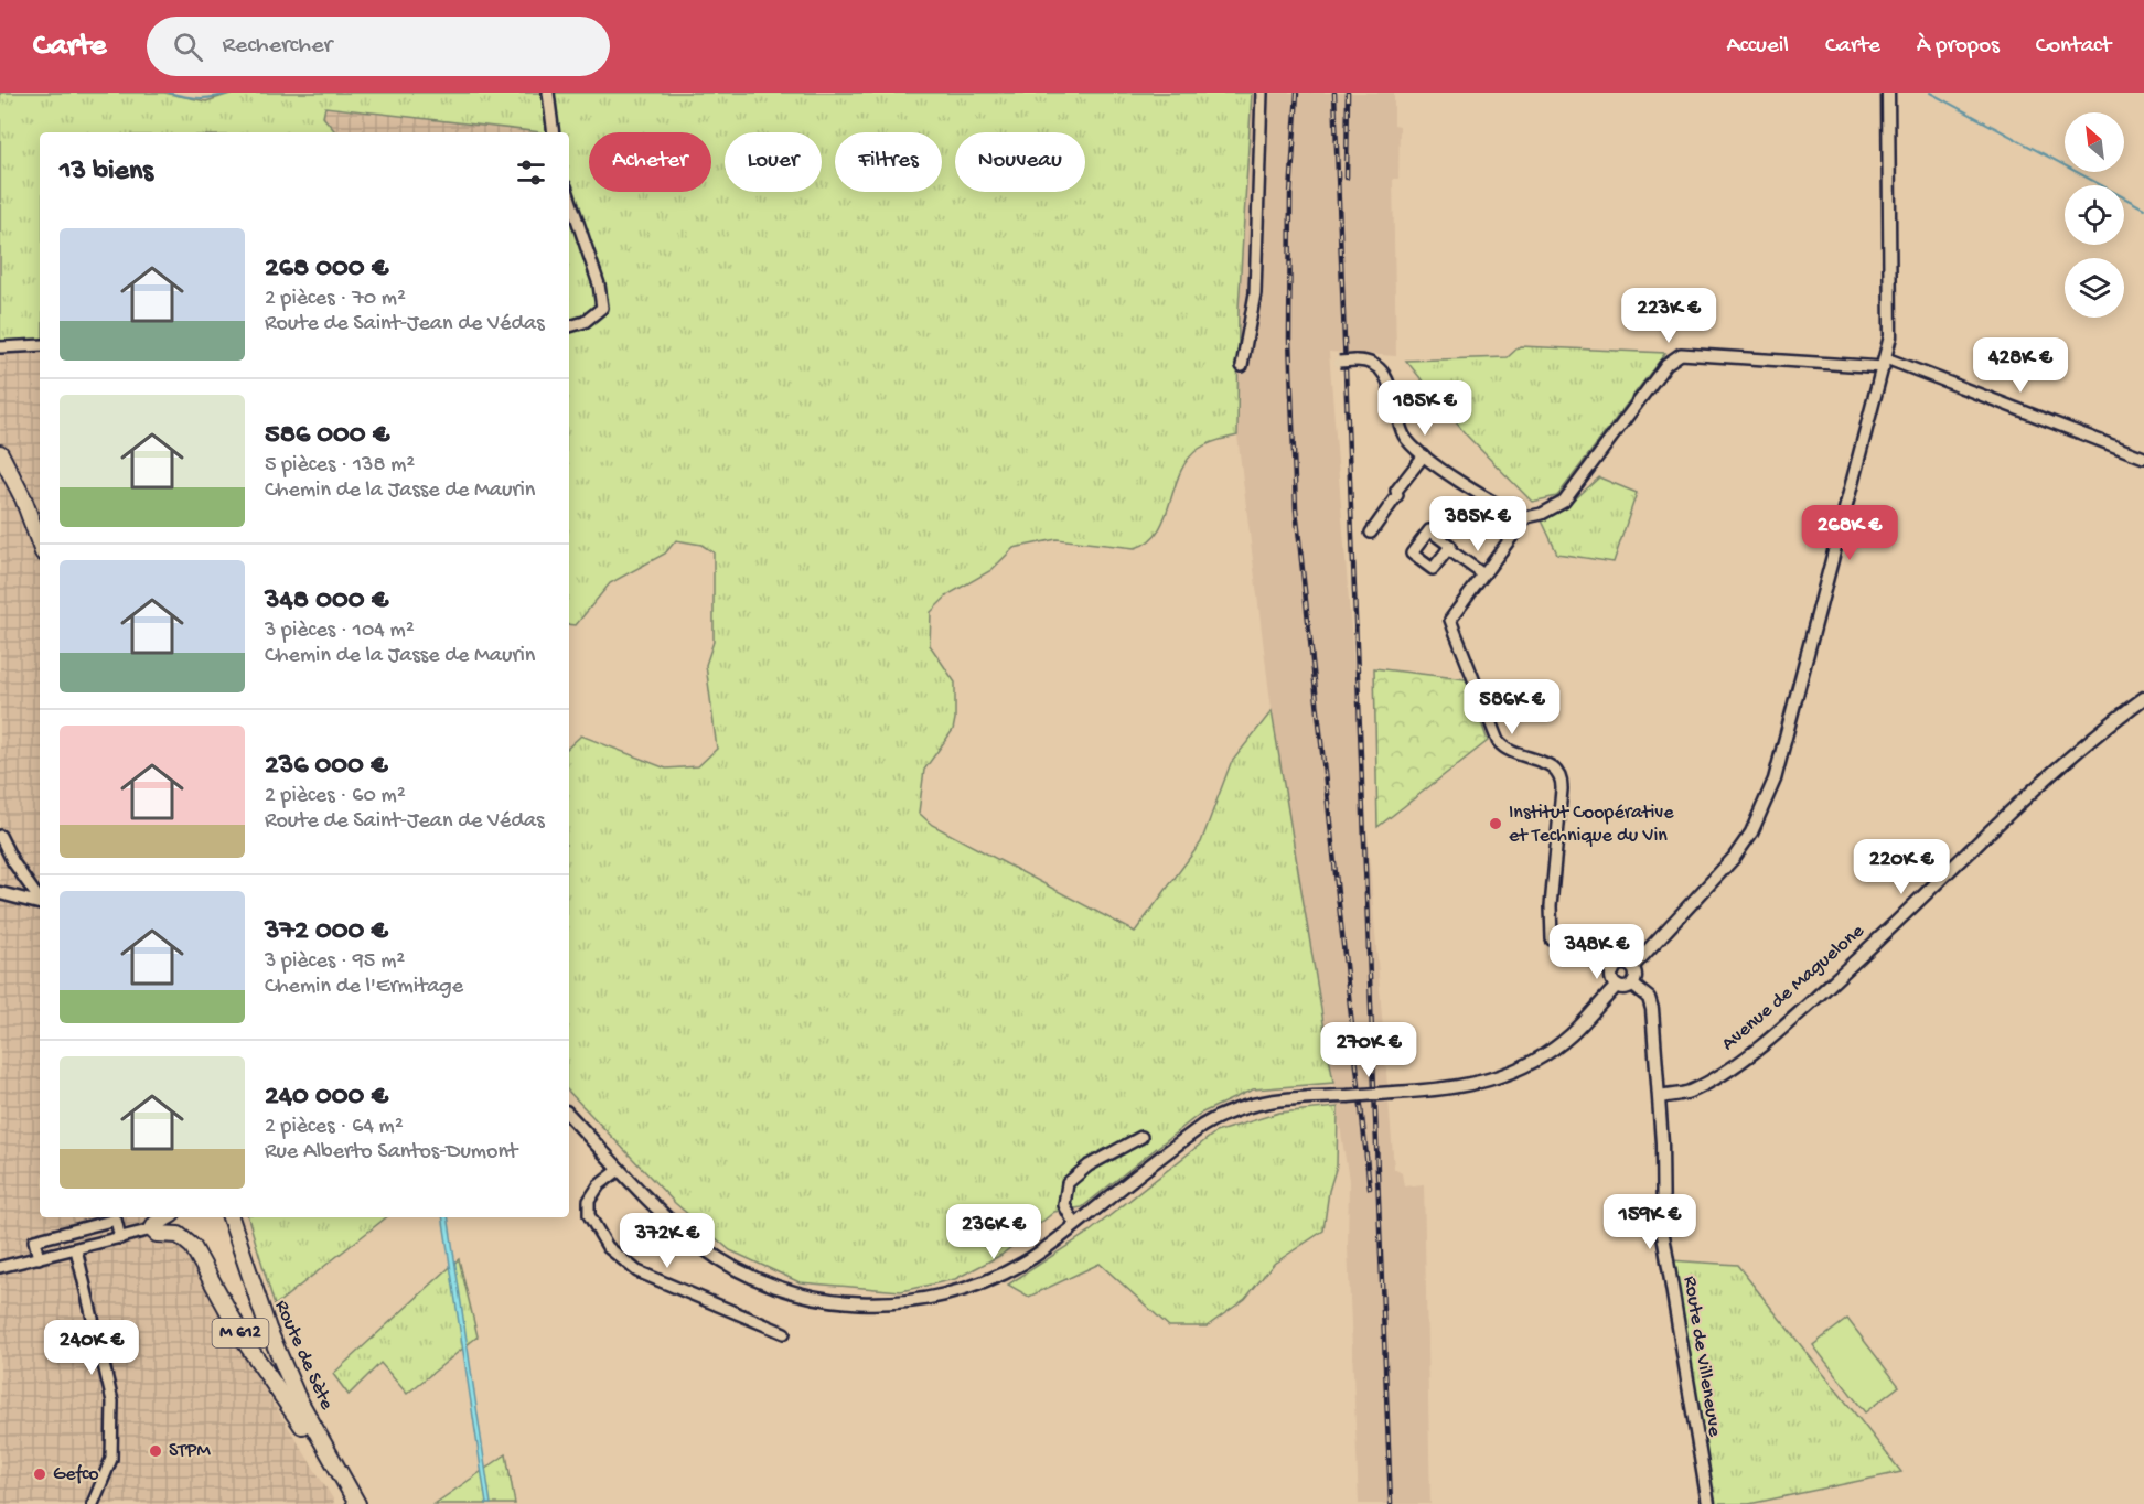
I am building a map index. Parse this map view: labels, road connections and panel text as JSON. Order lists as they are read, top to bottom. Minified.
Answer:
{"streets":{"main road":["M 612","Route de Sète"],"street":["Avenue de Maguelone","Route de Villeneuve"]},"crossings":[["Avenue de Maguelone","Route de Villeneuve"],["M 612","Route de Sète"]],"places":["Institut Coopérative et Technique du Vin","STPM","Gefco"],"north":"top left","page":{"header":"Carte","search":"Rechercher","nav":["Accueil","Carte","À propos","Contact"],"chip":["Acheter","Louer","Filtres","Nouveau"],"heading":"13 biens","list":[{"name":"268 000 €","note":"2 pièces · 70 m² · Route de Saint-Jean de Védas"},{"name":"586 000 €","note":"5 pièces · 138 m² · Chemin de la Jasse de Maurin"},{"name":"348 000 €","note":"3 pièces · 104 m² · Chemin de la Jasse de Maurin"},{"name":"236 000 €","note":"2 pièces · 60 m² · Route de Saint-Jean de Védas"},{"name":"372 000 €","note":"3 pièces · 95 m² · Chemin de l'Ermitage"},{"name":"240 000 €","note":"2 pièces · 64 m² · Rue Alberto Santos-Dumont"}],"price":["223K €","428K €","185K €","385K €","268K €","586K €","220K €","348K €","270K €","159K €","236K €","372K €","240K €"]}}
